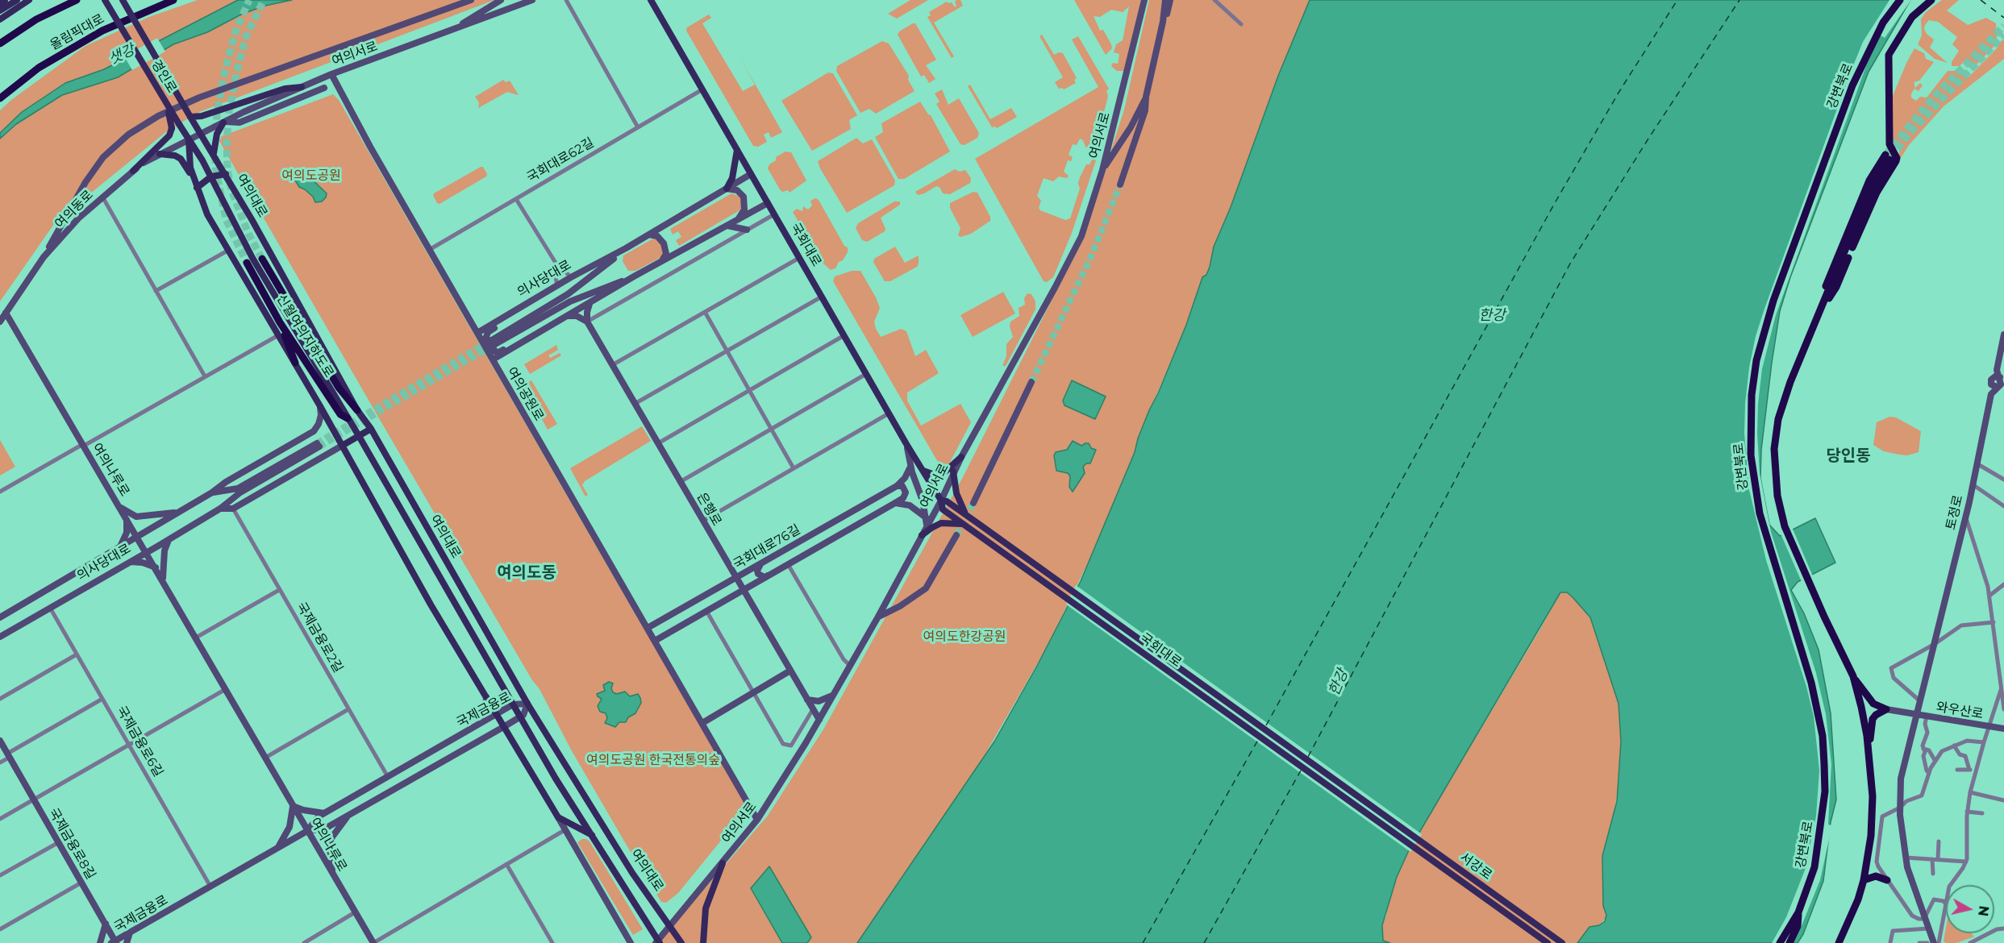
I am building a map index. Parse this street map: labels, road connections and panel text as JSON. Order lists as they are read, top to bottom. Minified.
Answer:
{"streets":{"highway":["올림픽대로","강변북로","신월여의지하도로"],"main road":["여의서로","경인로","여의대로","여의동로","국회대로","의사당대로","여의공원로","여의나루로","은행로","토정로","국회대로76길","국제금융로","와우산로","국제금융로8길","서강로"],"street":["국회대로62길","국제금융로2길","국제금융로6길"]},"crossings":[["여의서로","경인로"],["여의서로","여의대로"],["여의서로","여의동로"],["여의서로","국회대로"],["여의서로","여의공원로"],["여의서로","은행로"],["경인로","여의대로"],["경인로","여의동로"],["국회대로62길","국회대로"],["국회대로62길","의사당대로"],["국회대로62길","여의공원로"],["여의대로","여의동로"],["여의대로","신월여의지하도로"],["여의대로","국제금융로"],["여의동로","여의나루로"],["국회대로","의사당대로"],["국회대로","서강로"],["의사당대로","여의공원로"],["의사당대로","여의나루로"],["의사당대로","국제금융로6길"],["여의공원로","국회대로76길"],["여의나루로","국제금융로"],["은행로","국회대로76길"],["토정로","와우산로"],["국제금융로2길","국제금융로"],["국제금융로","국제금융로6길"],["국제금융로","국제금융로8길"]],"districts":["당인동","여의도동"],"water":["샛강","한강"],"parks":["여의도공원","여의도한강공원","여의도공원 한국전통의숲"],"north":"right"}
